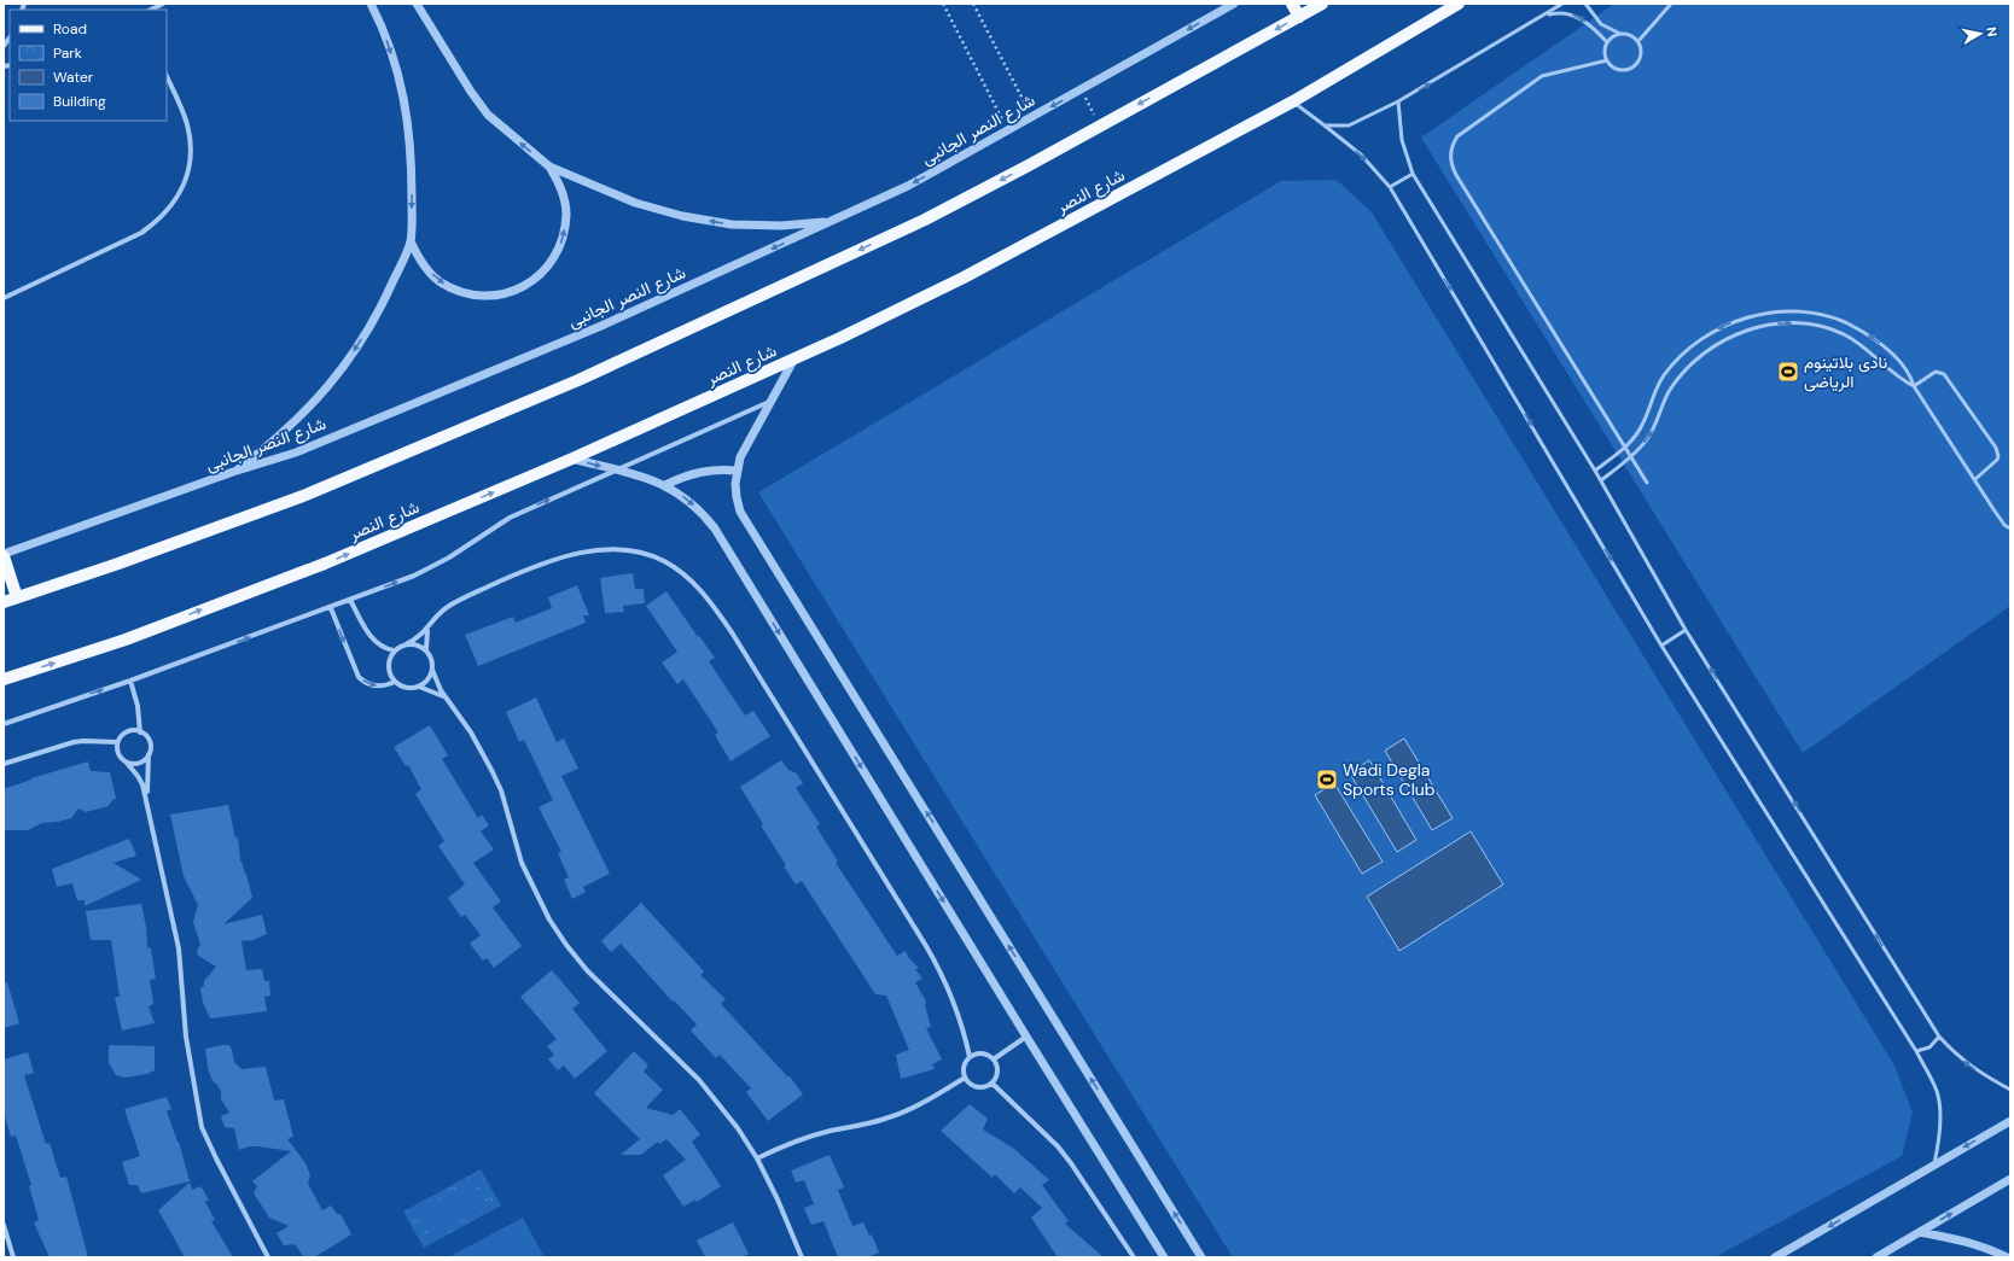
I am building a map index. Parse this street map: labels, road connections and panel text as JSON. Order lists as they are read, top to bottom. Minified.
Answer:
{"streets":{"main road":["شارع النصر"],"street":["شارع النصر الجانبى"]},"one_way":["شارع النصر الجانبى"],"places":{"sports":["نادى بلاتينوم الرياضى","Wadi Degla Sports Club"]},"legend":["Road","Park","Water","Building"],"north":"right"}
